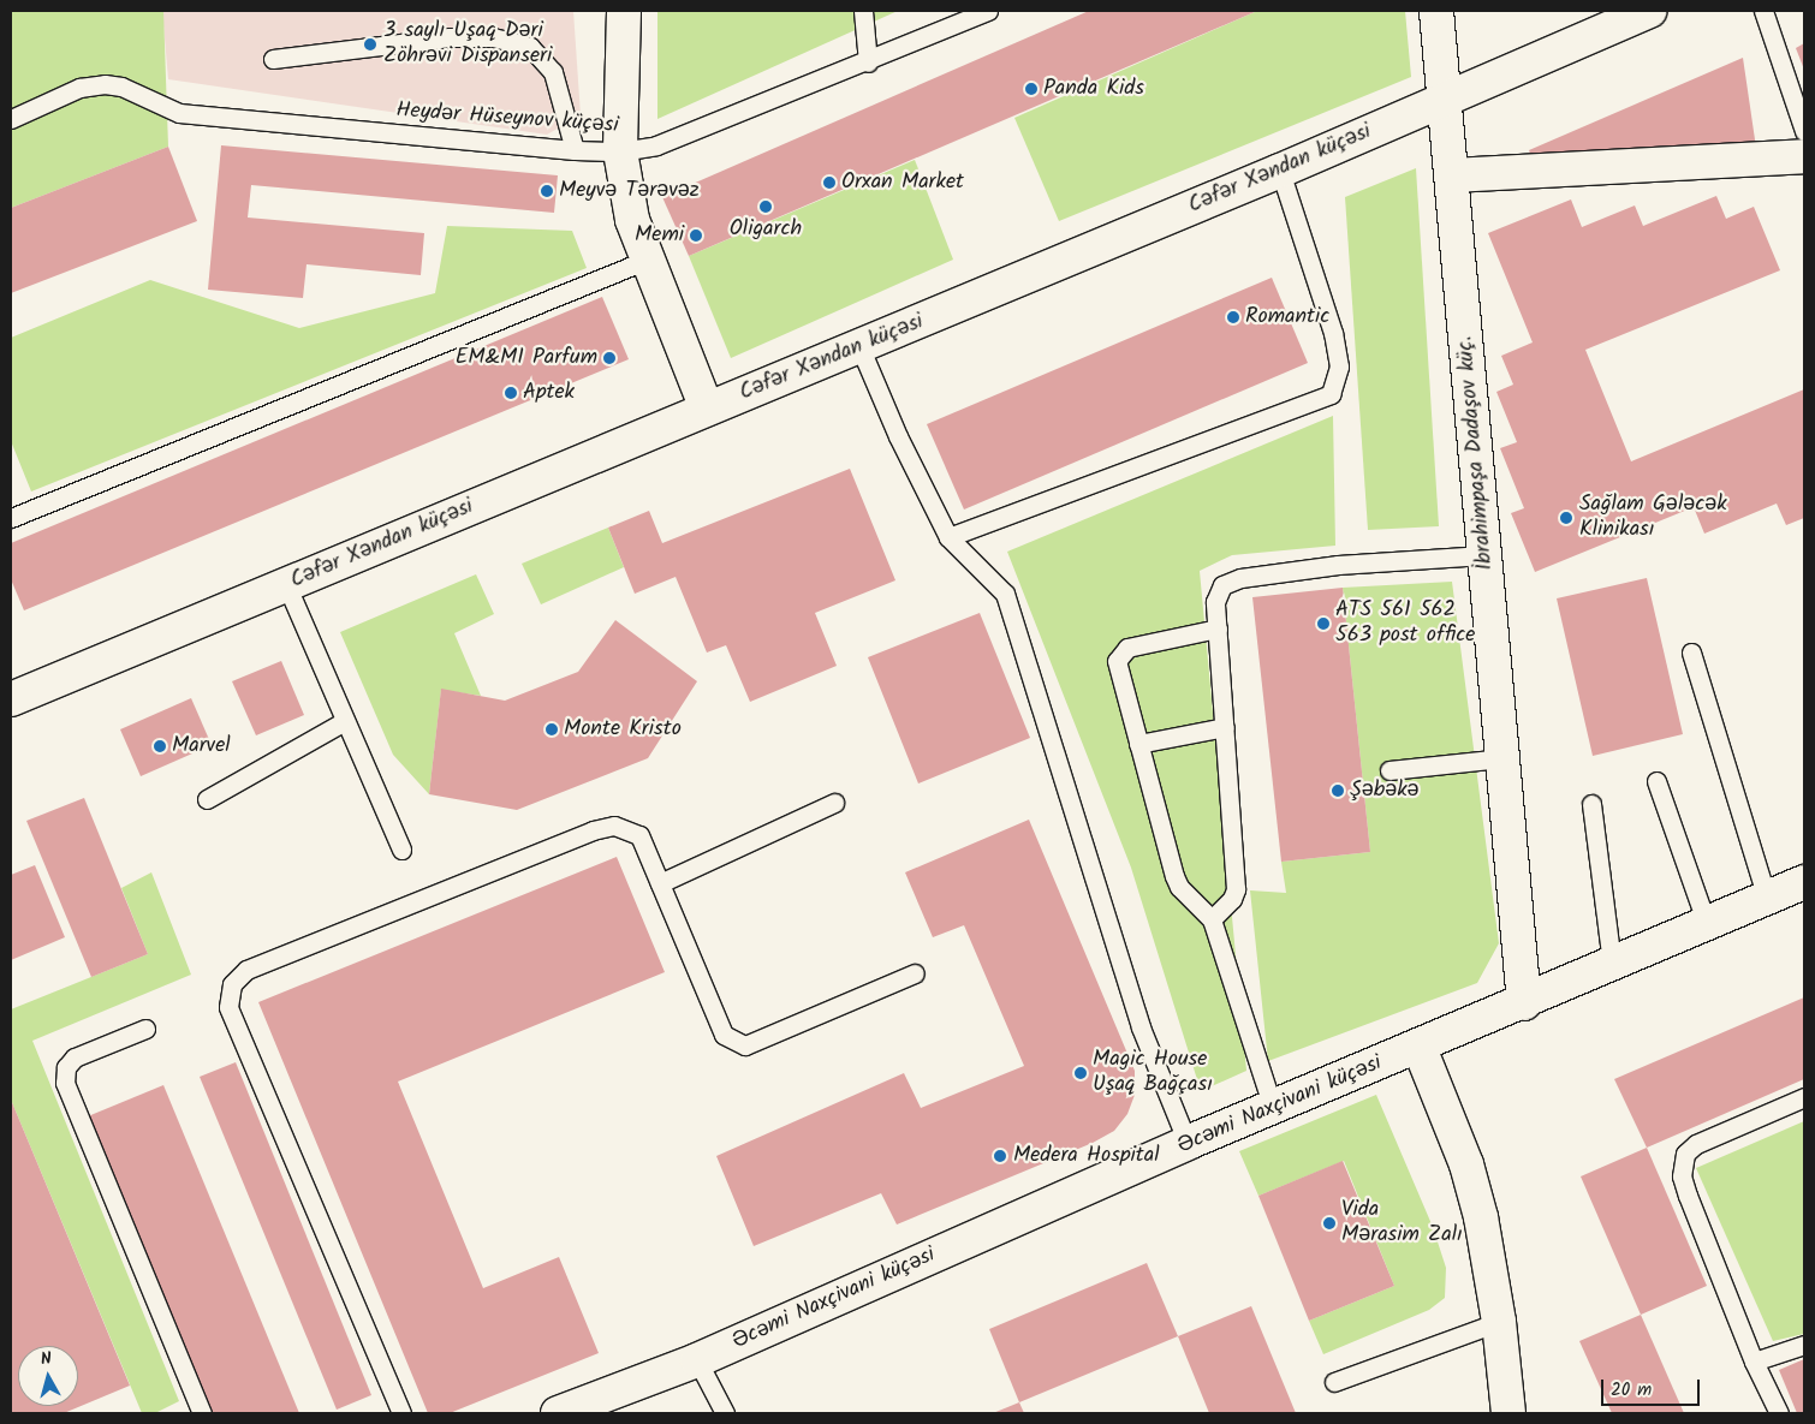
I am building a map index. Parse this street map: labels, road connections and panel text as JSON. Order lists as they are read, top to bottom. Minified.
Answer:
{"streets":{"street":["Cəfər Xəndan küçəsi","İbrahimpaşa Dadaşov küç.","Əcəmi Naxçivani küçəsi"],"lane":["Heydər Hüseynov küçəsi"]},"crossings":[["Cəfər Xəndan küçəsi","İbrahimpaşa Dadaşov küç."],["İbrahimpaşa Dadaşov küç.","Əcəmi Naxçivani küçəsi"]],"places":["3 saylı Uşaq Dəri Zöhrəvi Dispanseri","Panda Kids","Orxan Market","Meyvə Tərəvəz","Oligarch","Memi","Romantic","EM&MI Parfum","Aptek","Sağlam Gələcək Klinikası","ATS 561 562 563 post office","Monte Kristo","Marvel","Şəbəkə","Magic House Uşaq Bağçası","Medera Hospital","Vida Mərasim Zalı"],"scale_bar":"20 m","north":"top"}
